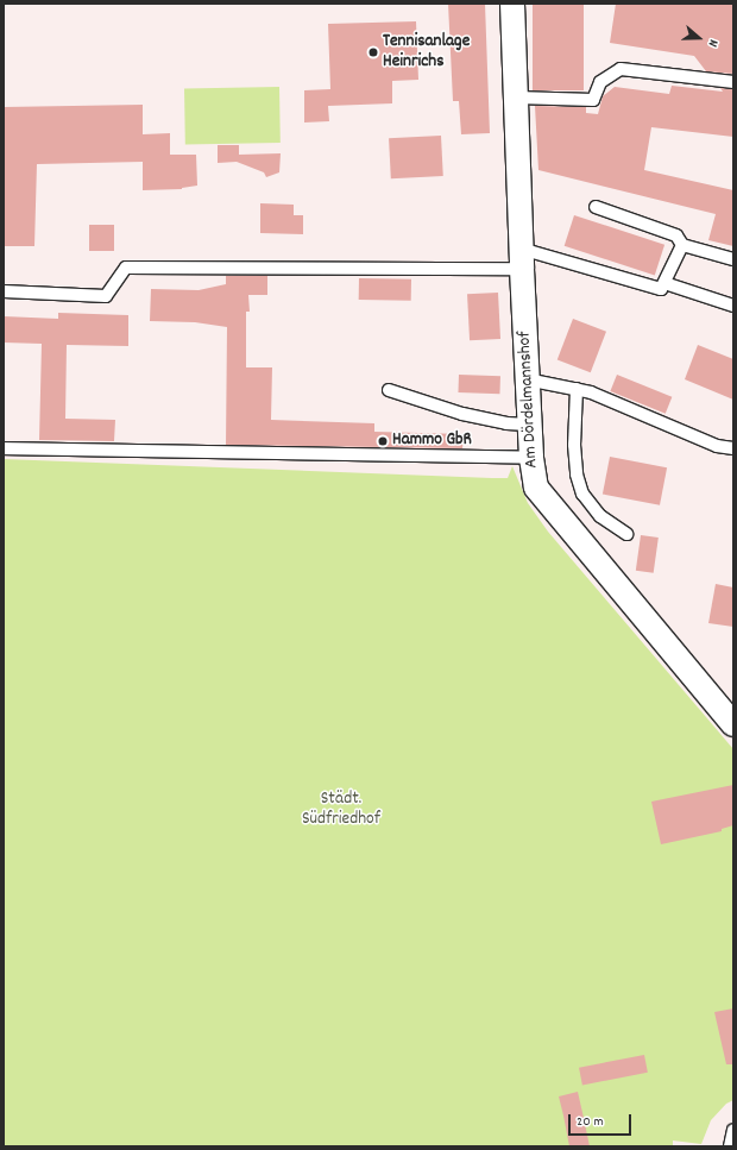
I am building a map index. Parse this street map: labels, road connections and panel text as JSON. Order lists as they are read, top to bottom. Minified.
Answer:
{"streets":{"street":["Am Dördelmannshof"]},"parks":["Städt. Südfriedhof"],"places":["Tennisanlage Heinrichs","Hammo GbR"],"scale_bar":"20 m","north":"right"}
